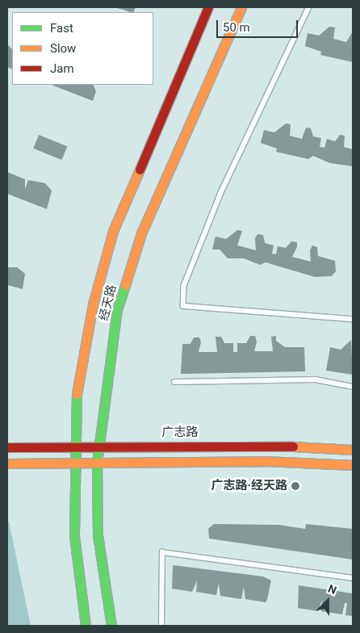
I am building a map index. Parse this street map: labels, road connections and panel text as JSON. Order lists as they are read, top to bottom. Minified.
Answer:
{"streets":{"main road":["经天路","广志路"]},"crossings":[["经天路","广志路"]],"places":["广志路·经天路"],"legend":["Fast","Slow","Jam"],"scale_bar":"50 m","north":"top"}
